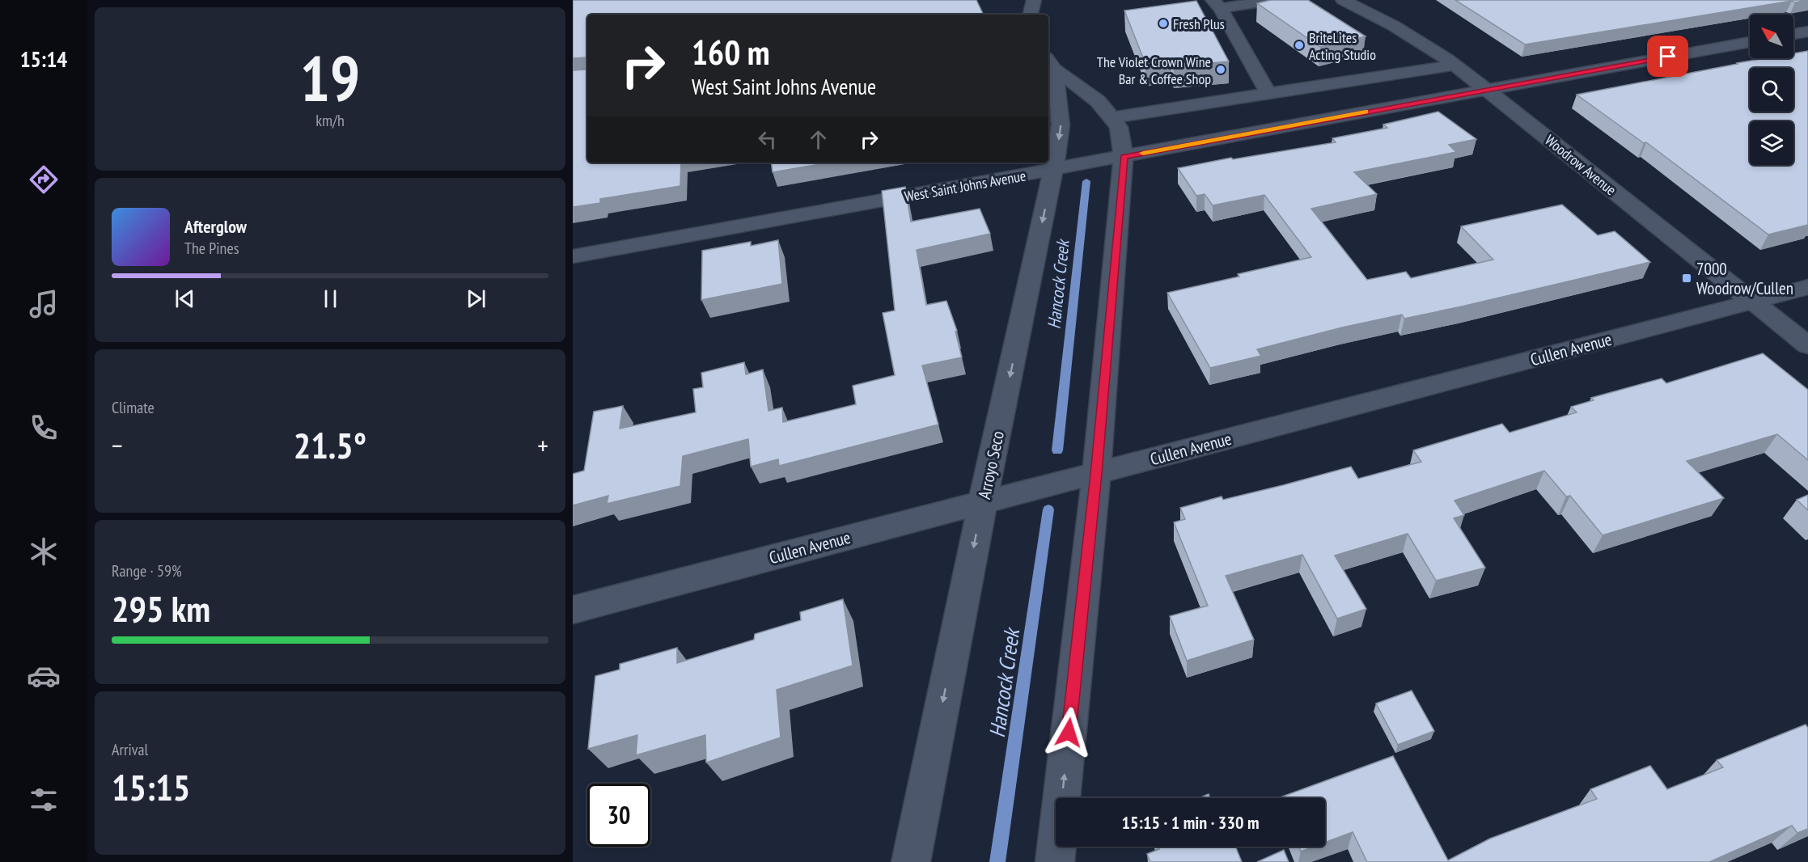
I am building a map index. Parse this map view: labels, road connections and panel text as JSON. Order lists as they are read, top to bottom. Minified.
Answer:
{"streets":{"street":["Woodrow Avenue","West Saint Johns Avenue","Cullen Avenue","Arroyo Seco"]},"crossings":[["Woodrow Avenue","West Saint Johns Avenue"],["Woodrow Avenue","Cullen Avenue"],["West Saint Johns Avenue","Arroyo Seco"],["Cullen Avenue","Arroyo Seco"]],"water":["Hancock Creek"],"places":{"other":["Fresh Plus","BriteLites Acting Studio","The Violet Crown Wine Bar & Coffee Shop"],"transit":["7000 Woodrow/Cullen"]},"north":"top left","page":{"tabs":"15:14","tile":[["19","km/h"],"Climate",["Range · 59%","295 km"],["Arrival","15:15"]],"turn":["160 m","West Saint Johns Avenue"],"song":["Afterglow","The Pines"],"heat":["−","21.5°","+"],"limit":"30","trip":"15:15 · 1 min · 330 m"}}
